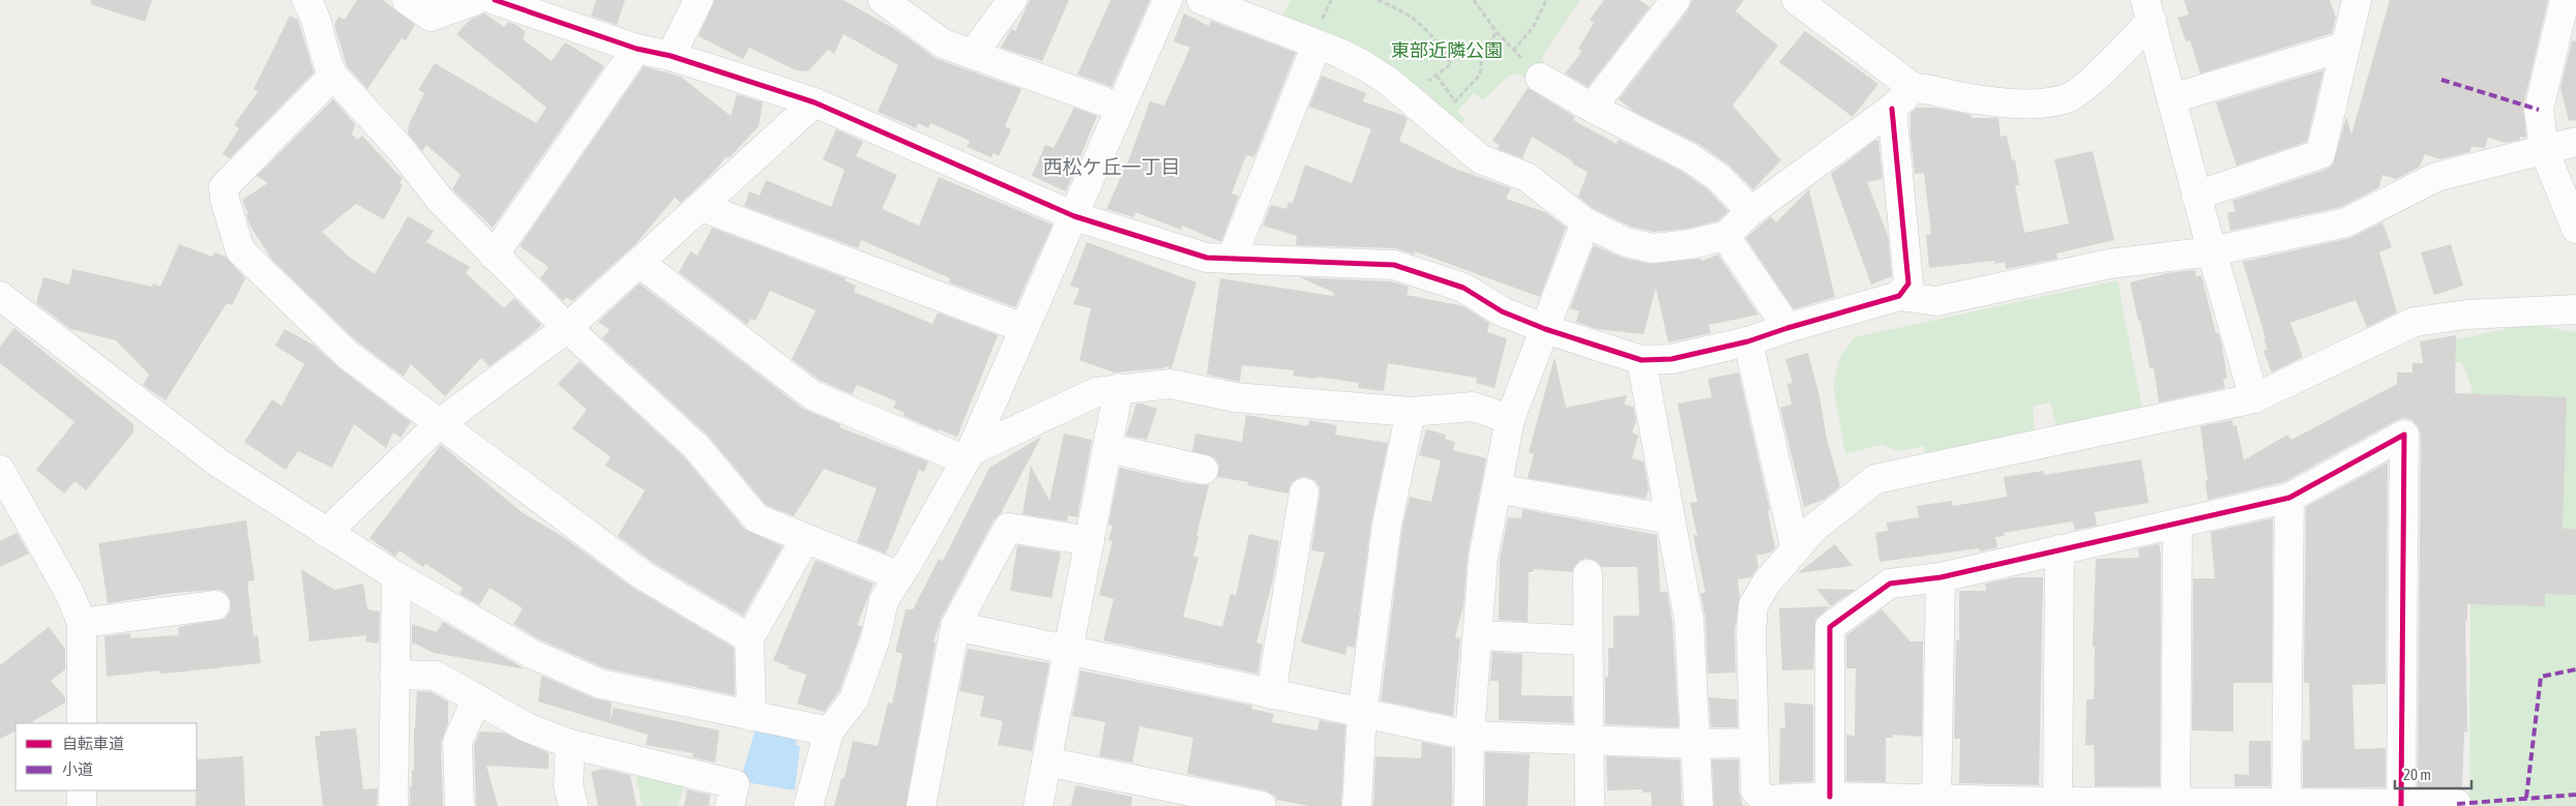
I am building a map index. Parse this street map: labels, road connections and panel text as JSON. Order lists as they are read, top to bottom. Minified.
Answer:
{"districts":["西松ケ丘一丁目"],"parks":["東部近隣公園"],"legend":["自転車道","小道"],"scale_bar":"20 m"}
